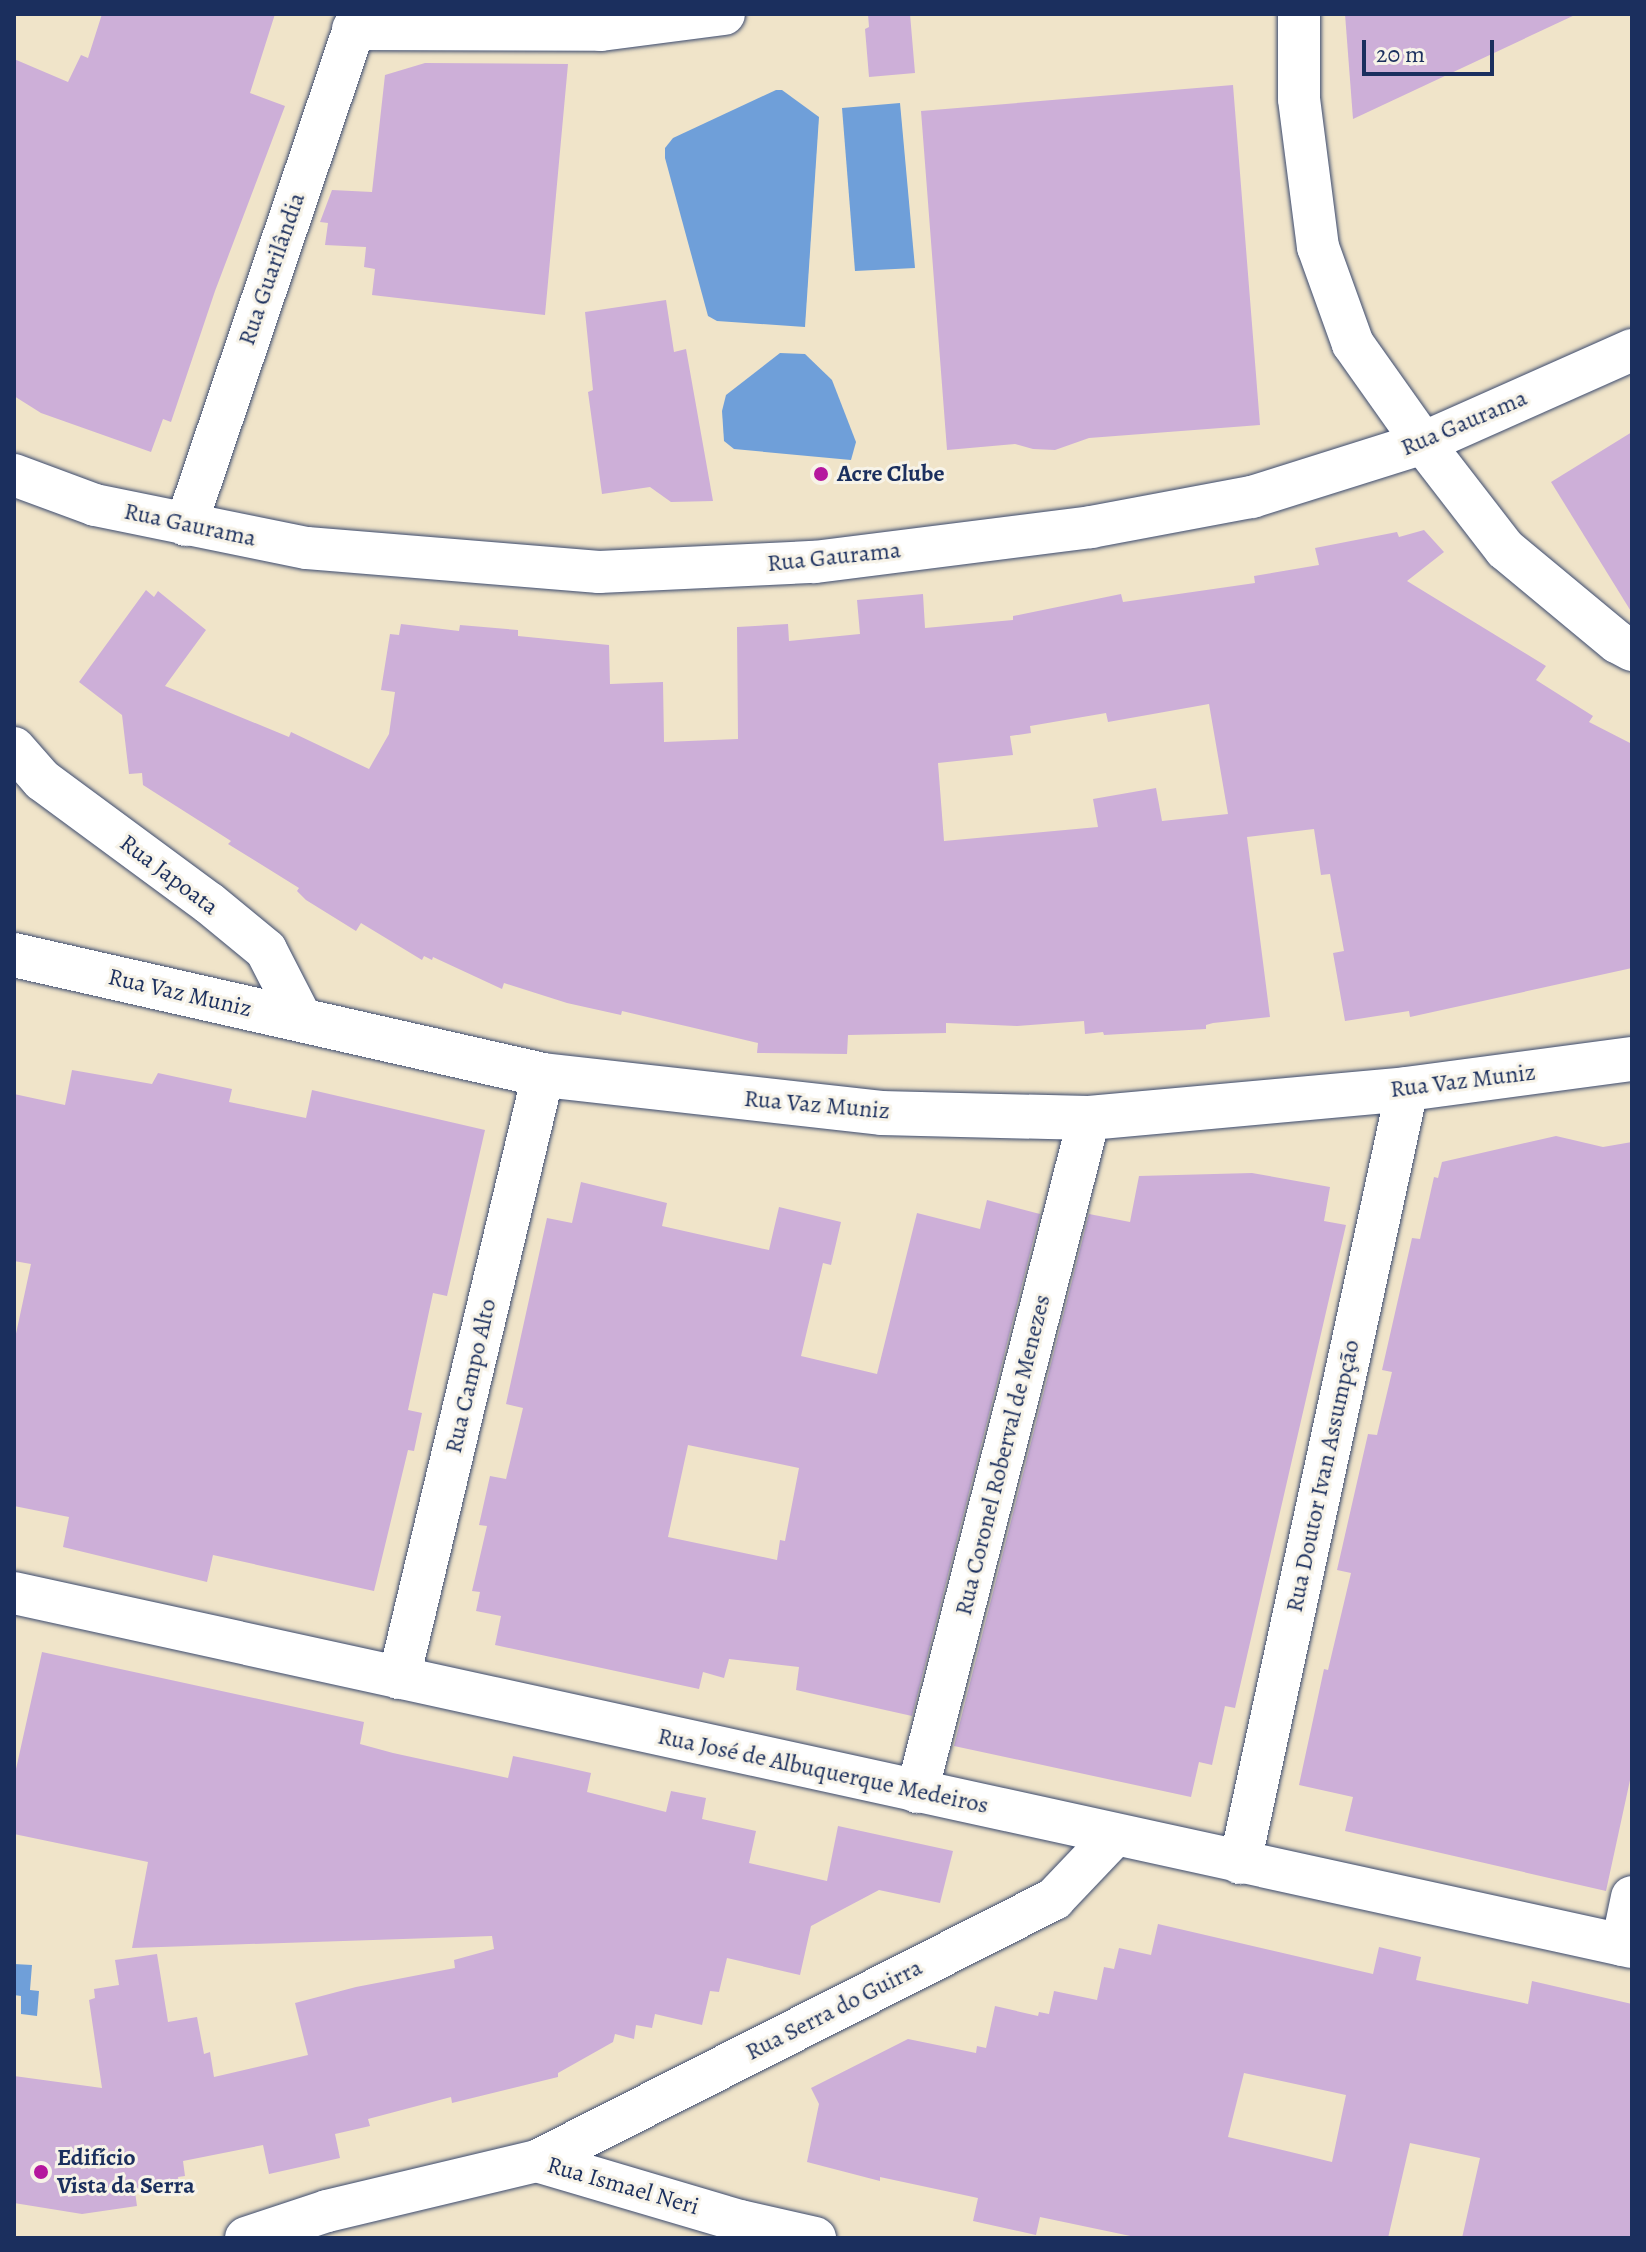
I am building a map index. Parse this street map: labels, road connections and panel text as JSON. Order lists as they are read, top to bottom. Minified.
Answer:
{"streets":{"street":["Rua Guarilândia","Rua Gaurama","Rua Japoata","Rua Vaz Muniz","Rua Campo Alto","Rua Coronel Roberval de Menezes","Rua Doutor Ivan Assumpção","Rua José de Albuquerque Medeiros","Rua Serra do Guirra","Rua Ismael Neri"]},"crossings":[["Rua Guarilândia","Rua Gaurama"],["Rua Japoata","Rua Vaz Muniz"],["Rua Vaz Muniz","Rua Campo Alto"],["Rua Vaz Muniz","Rua Coronel Roberval de Menezes"],["Rua Vaz Muniz","Rua Doutor Ivan Assumpção"],["Rua Campo Alto","Rua José de Albuquerque Medeiros"],["Rua Coronel Roberval de Menezes","Rua José de Albuquerque Medeiros"],["Rua Doutor Ivan Assumpção","Rua José de Albuquerque Medeiros"],["Rua José de Albuquerque Medeiros","Rua Serra do Guirra"],["Rua Serra do Guirra","Rua Ismael Neri"]],"places":["Acre Clube","Edifício Vista da Serra"],"scale_bar":"20 m"}
